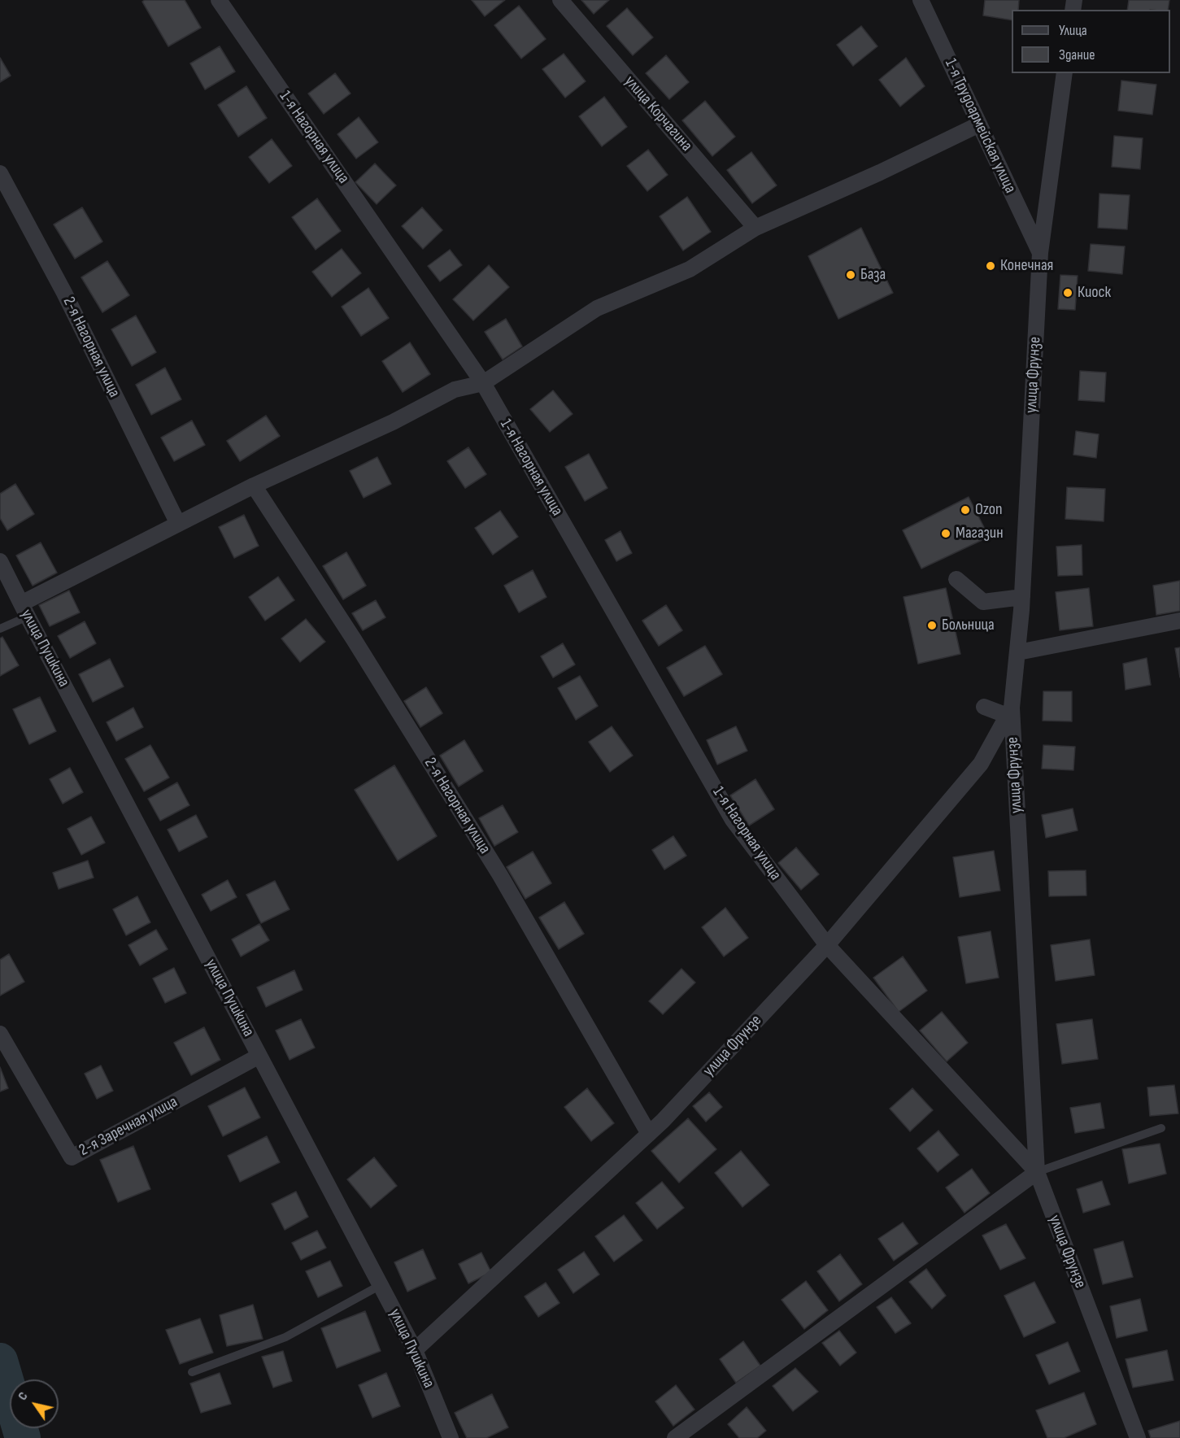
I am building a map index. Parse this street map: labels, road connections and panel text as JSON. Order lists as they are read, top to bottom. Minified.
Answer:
{"streets":{"street":["улица Корчагина","1-я Трудоармейская улица","1-я Нагорная улица","2-я Нагорная улица","улица Фрунзе","улица Пушкина","2-я Заречная улица"]},"crossings":[["1-я Трудоармейская улица","улица Фрунзе"],["1-я Нагорная улица","улица Фрунзе"],["2-я Нагорная улица","улица Фрунзе"],["улица Фрунзе","улица Пушкина"],["улица Пушкина","2-я Заречная улица"]],"places":["Конечная","База","Киоск","Ozon","Магазин","Больница"],"legend":["Улица","Здание"],"north":"top left"}
